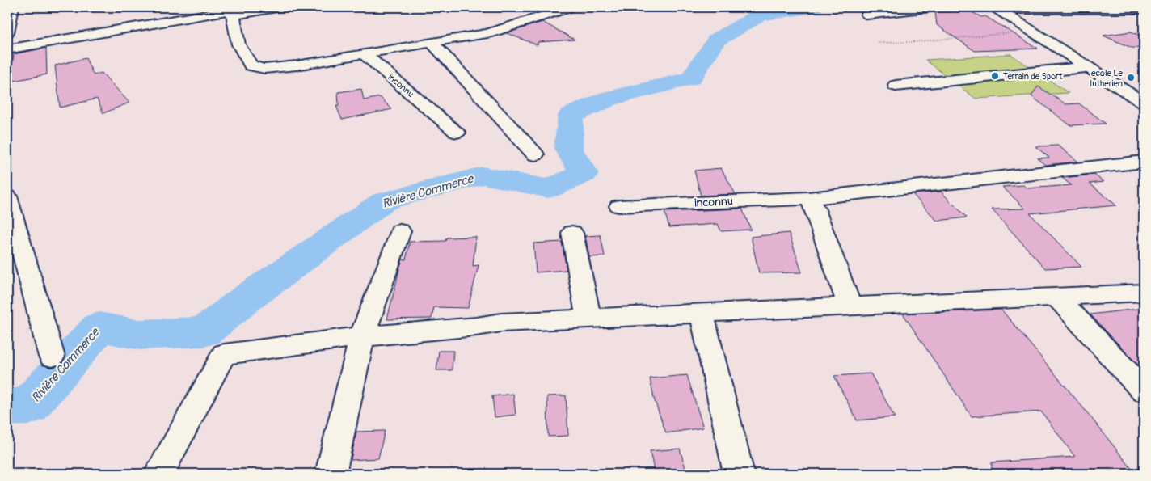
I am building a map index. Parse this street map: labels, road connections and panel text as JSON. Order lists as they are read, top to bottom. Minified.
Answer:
{"streets":{"street":["inconnu"]},"water":["Rivière Commerce"],"places":["Terrain de Sport","ecole Le lutherien"]}
